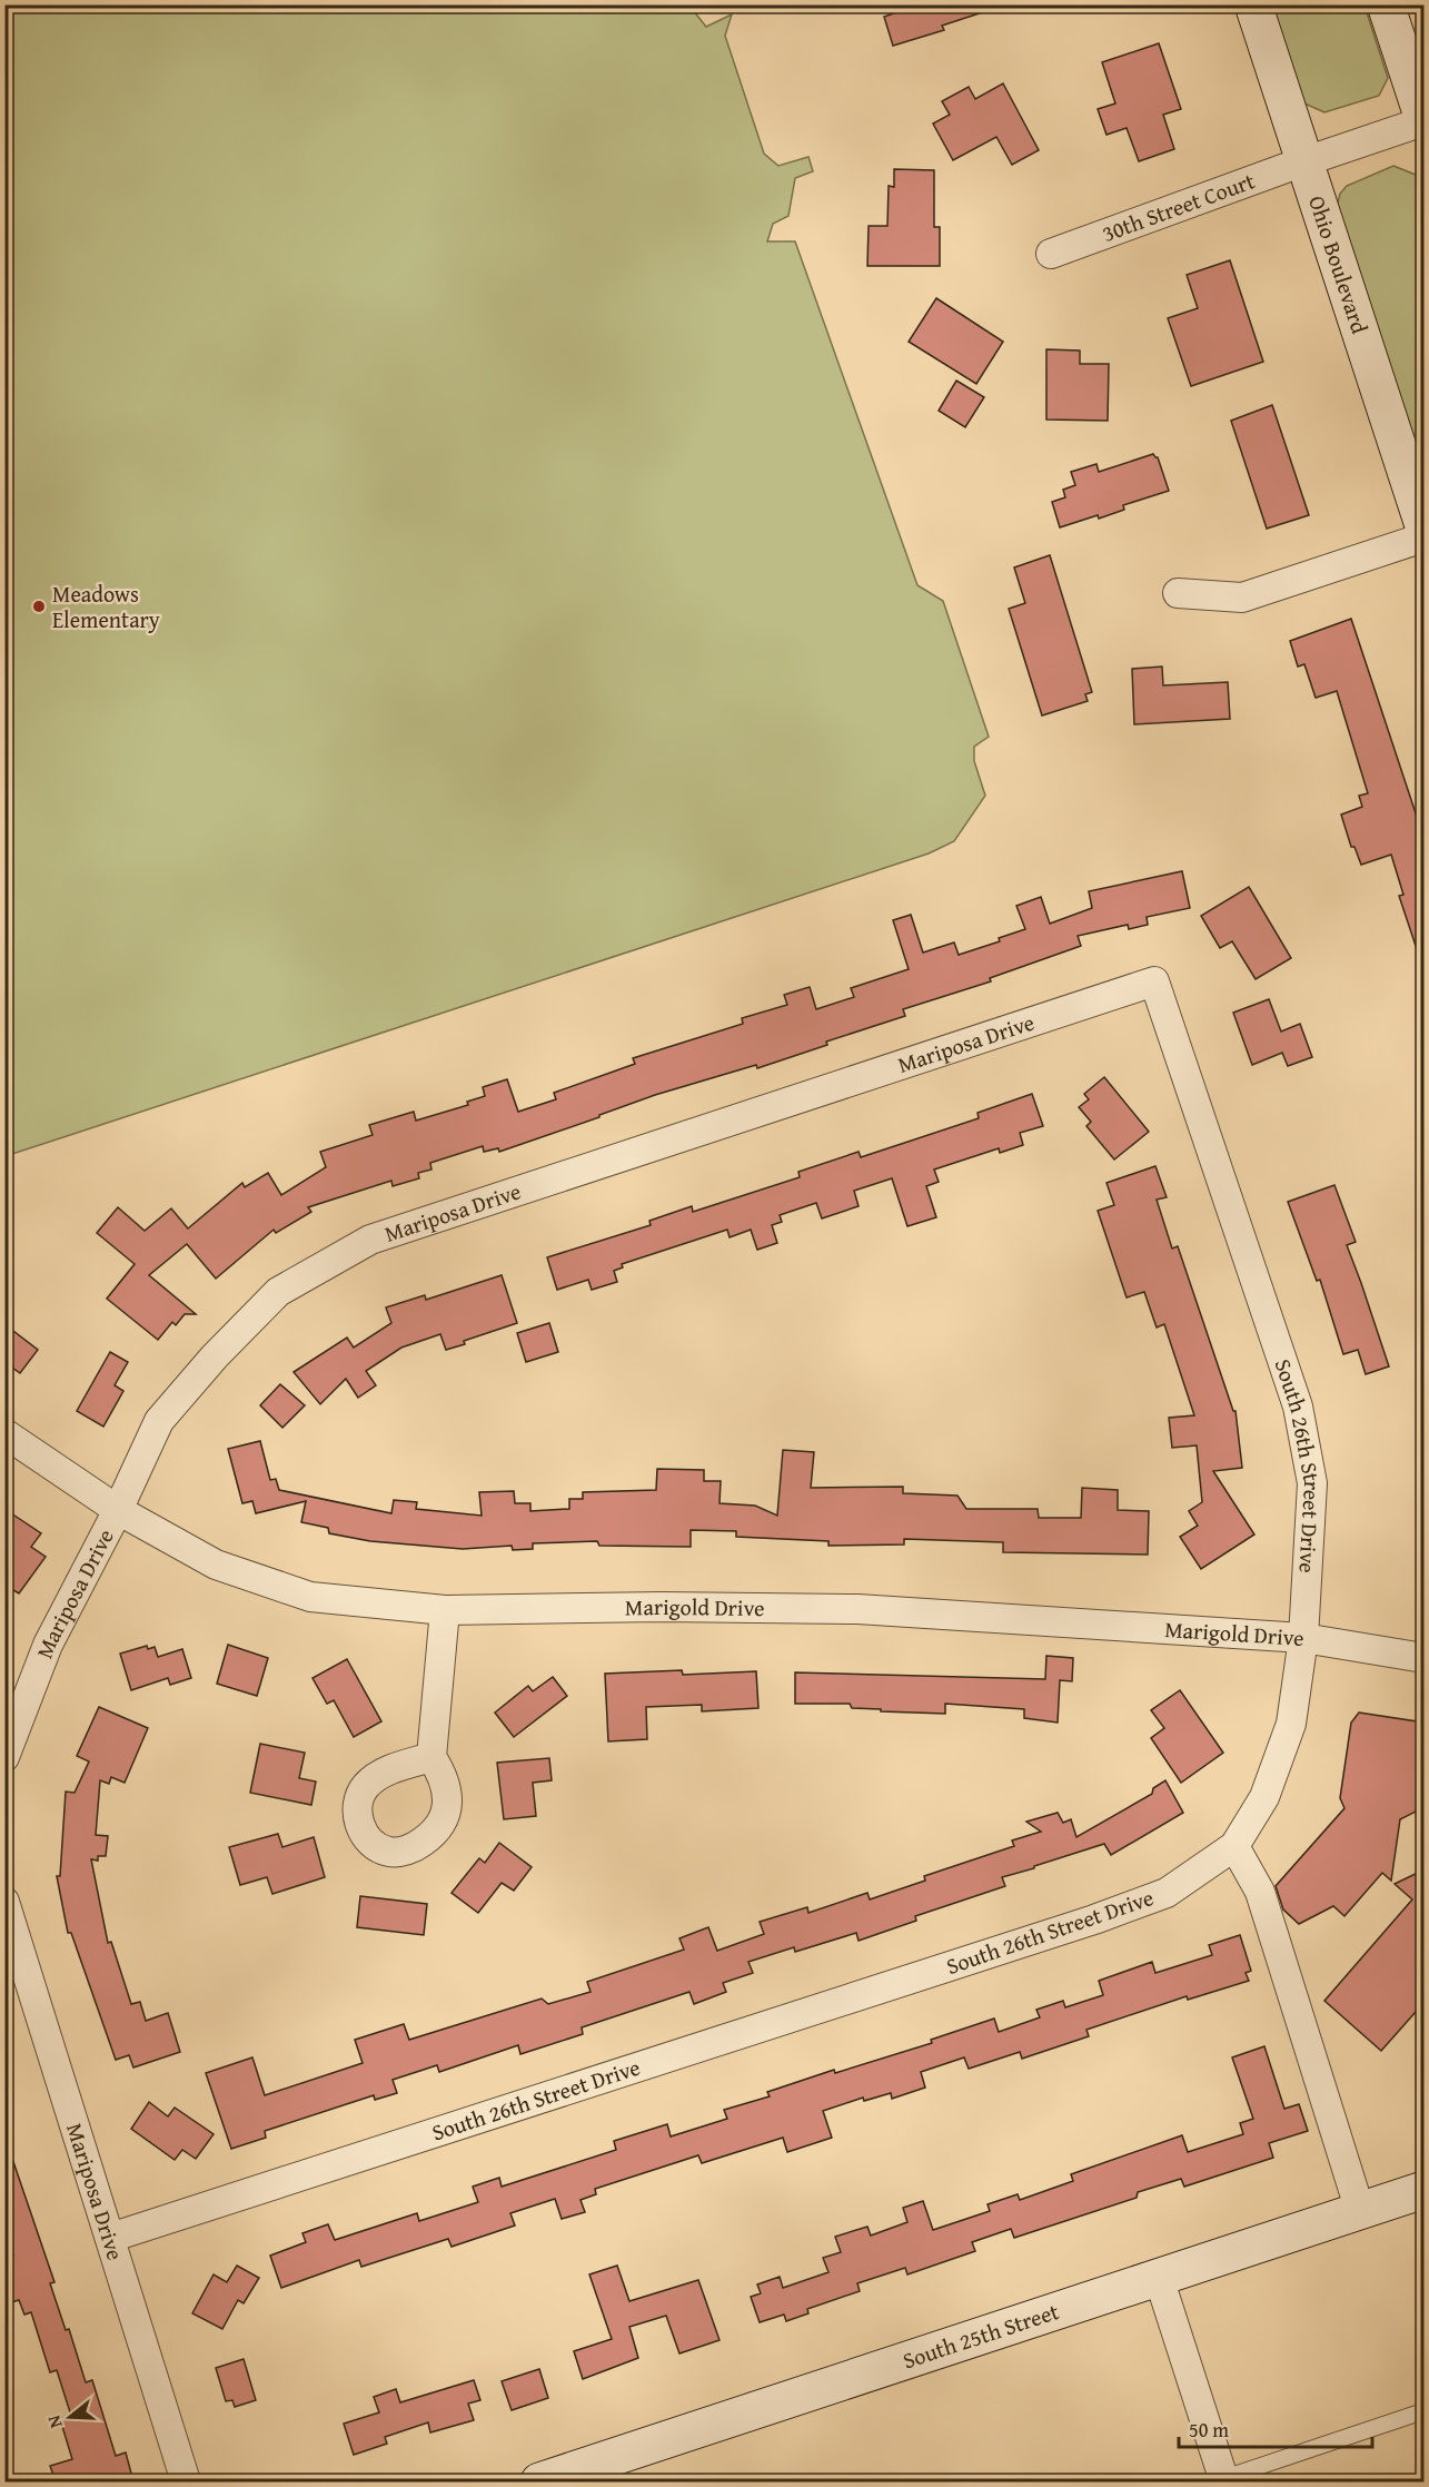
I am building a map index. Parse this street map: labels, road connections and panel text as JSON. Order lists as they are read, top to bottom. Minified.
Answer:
{"streets":{"main road":["Ohio Boulevard","South 25th Street"],"street":["30th Street Court","Mariposa Drive","South 26th Street Drive","Marigold Drive"]},"crossings":[["30th Street Court","Ohio Boulevard"],["Mariposa Drive","South 26th Street Drive"],["Mariposa Drive","Marigold Drive"],["South 26th Street Drive","Marigold Drive"]],"places":["Meadows Elementary"],"scale_bar":"50 m","north":"left"}
